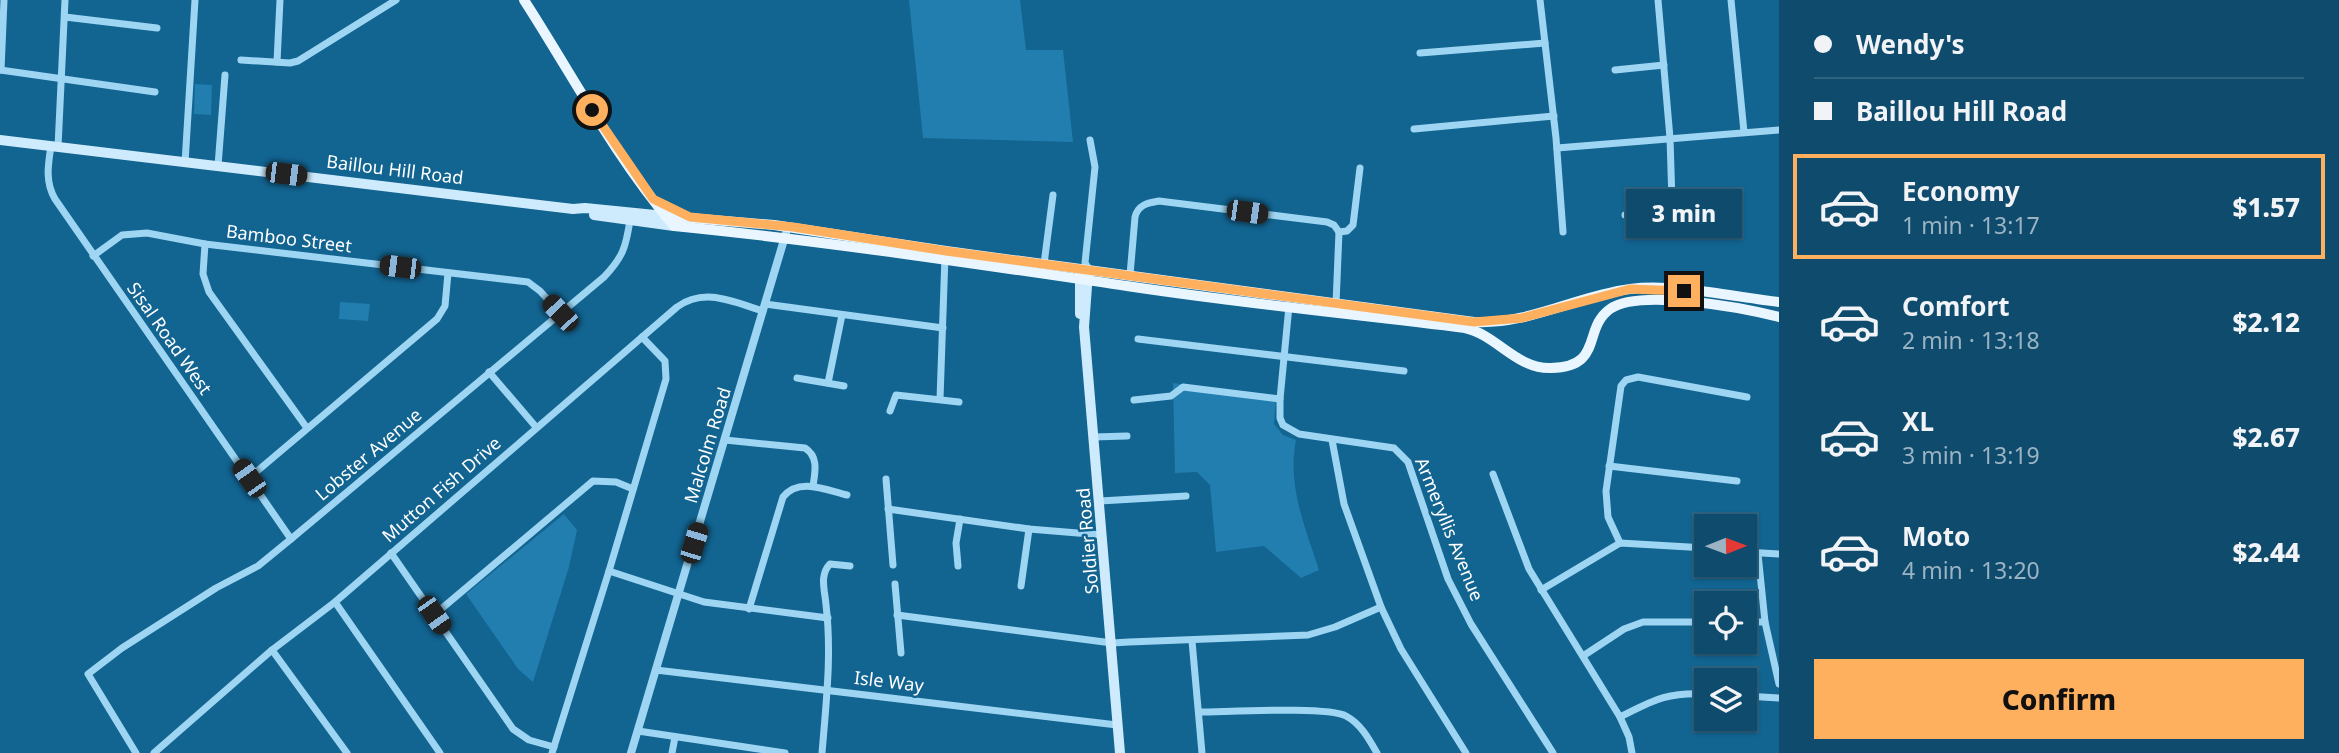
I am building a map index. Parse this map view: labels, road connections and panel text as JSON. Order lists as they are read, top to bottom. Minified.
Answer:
{"streets":{"main road":["Baillou Hill Road","Soldier Road"],"street":["Bamboo Street","Sisal Road West","Malcolm Road","Lobster Avenue","Mutton Fish Drive","Armeryllis Avenue","Isle Way"]},"crossings":[["Baillou Hill Road","Sisal Road West"],["Baillou Hill Road","Malcolm Road"],["Baillou Hill Road","Lobster Avenue"],["Baillou Hill Road","Armeryllis Avenue"],["Baillou Hill Road","Soldier Road"],["Bamboo Street","Sisal Road West"],["Bamboo Street","Lobster Avenue"],["Sisal Road West","Lobster Avenue"],["Malcolm Road","Mutton Fish Drive"],["Malcolm Road","Isle Way"],["Soldier Road","Isle Way"]],"north":"right","page":{"banner":["Wendy's","Baillou Hill Road"],"list":[{"name":"Economy","note":"1 min · 13:17","value":"$1.57"},{"name":"Comfort","note":"2 min · 13:18","value":"$2.12"},{"name":"XL","note":"3 min · 13:19","value":"$2.67"},{"name":"Moto","note":"4 min · 13:20","value":"$2.44"}],"bubble":"3 min","buttons":"Confirm"}}
